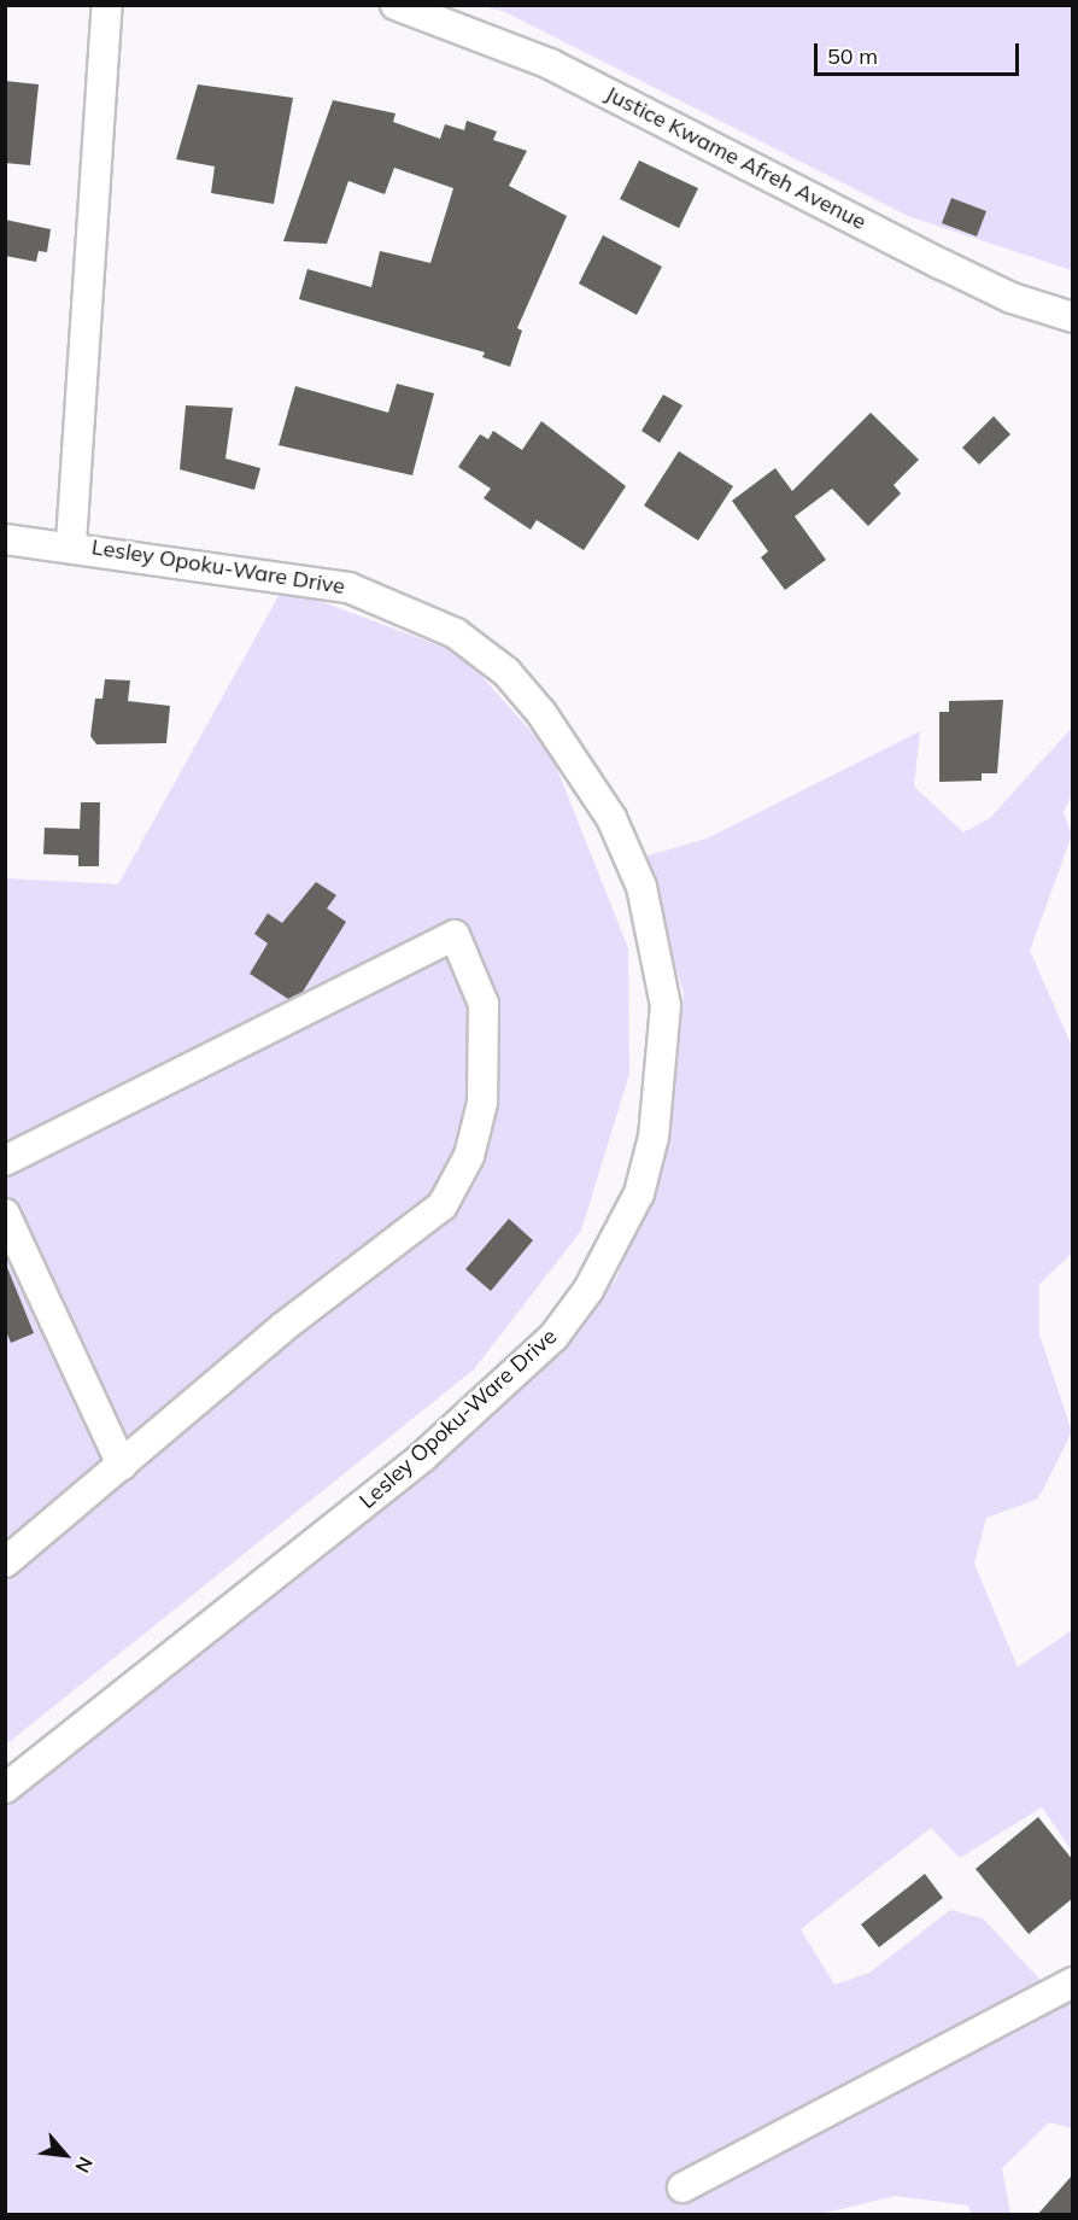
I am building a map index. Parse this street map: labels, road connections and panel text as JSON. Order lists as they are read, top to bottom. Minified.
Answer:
{"streets":{"street":["Justice Kwame Afreh Avenue","Lesley Opoku-Ware Drive"]},"scale_bar":"50 m","north":"bottom right"}
